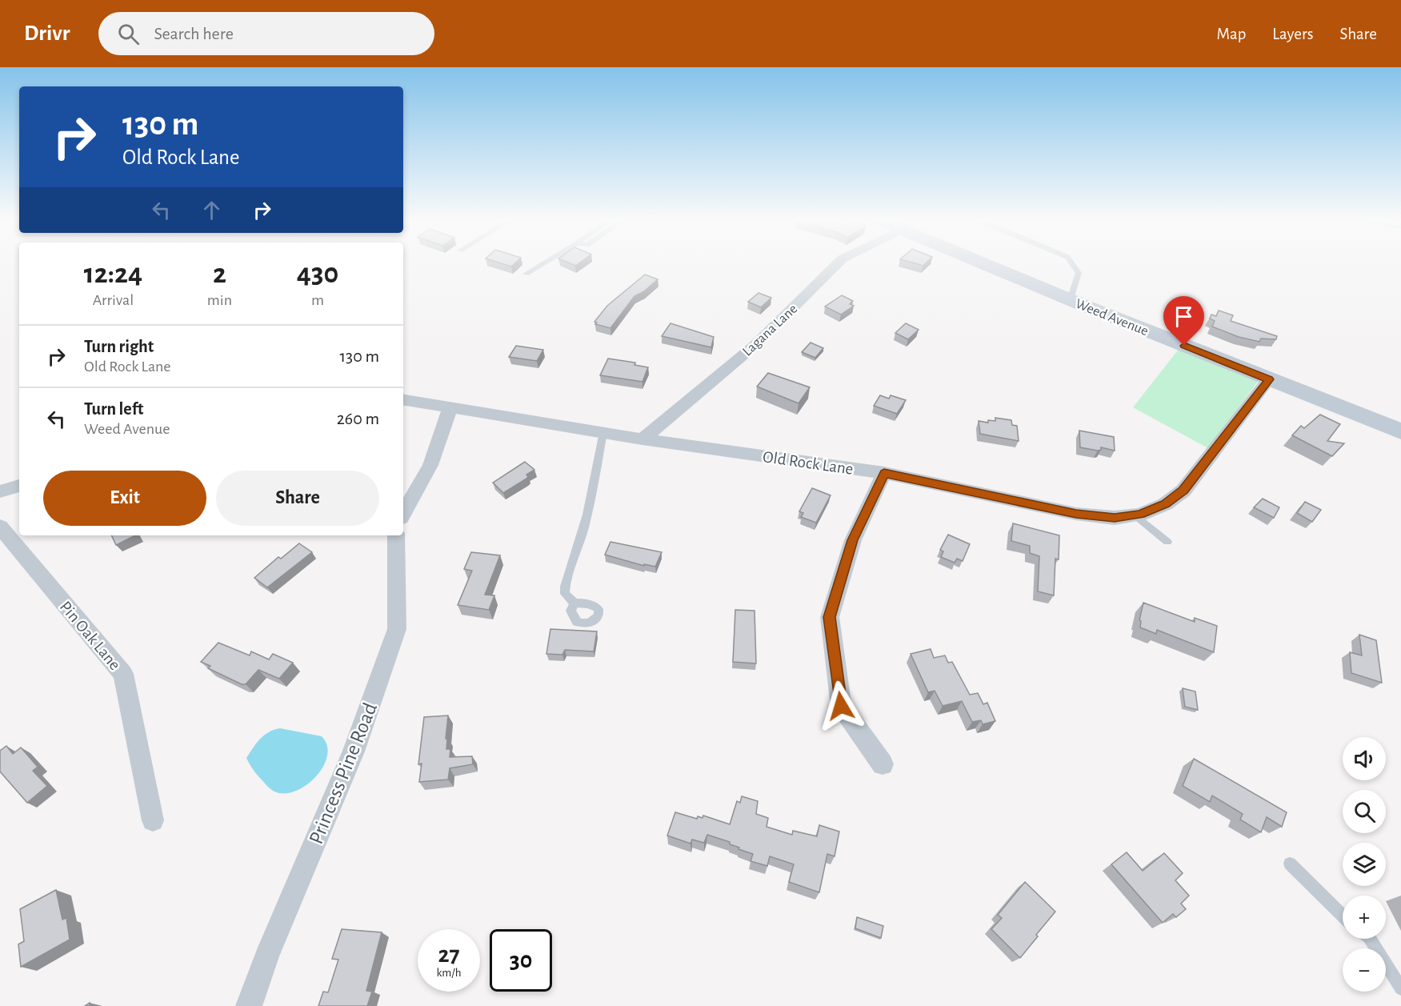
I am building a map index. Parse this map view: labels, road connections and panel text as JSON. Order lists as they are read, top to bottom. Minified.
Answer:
{"streets":{"main road":["Weed Avenue"],"street":["Lagana Lane","Old Rock Lane","Pin Oak Lane","Princess Pine Road"]},"crossings":[["Weed Avenue","Old Rock Lane"],["Lagana Lane","Old Rock Lane"]],"page":{"header":"Drivr","search":"Search here","nav":["Map","Layers","Share"],"turn":["130 m","Old Rock Lane"],"eta":["12:24","Arrival","2","min","430","m"],"list":[{"name":"Turn right","note":"Old Rock Lane","value":"130 m"},{"name":"Turn left","note":"Weed Avenue","value":"260 m"}],"buttons":["Exit","Share"],"map_buttons":["+","−"],"speed":"27 km/h","limit":"30"}}
